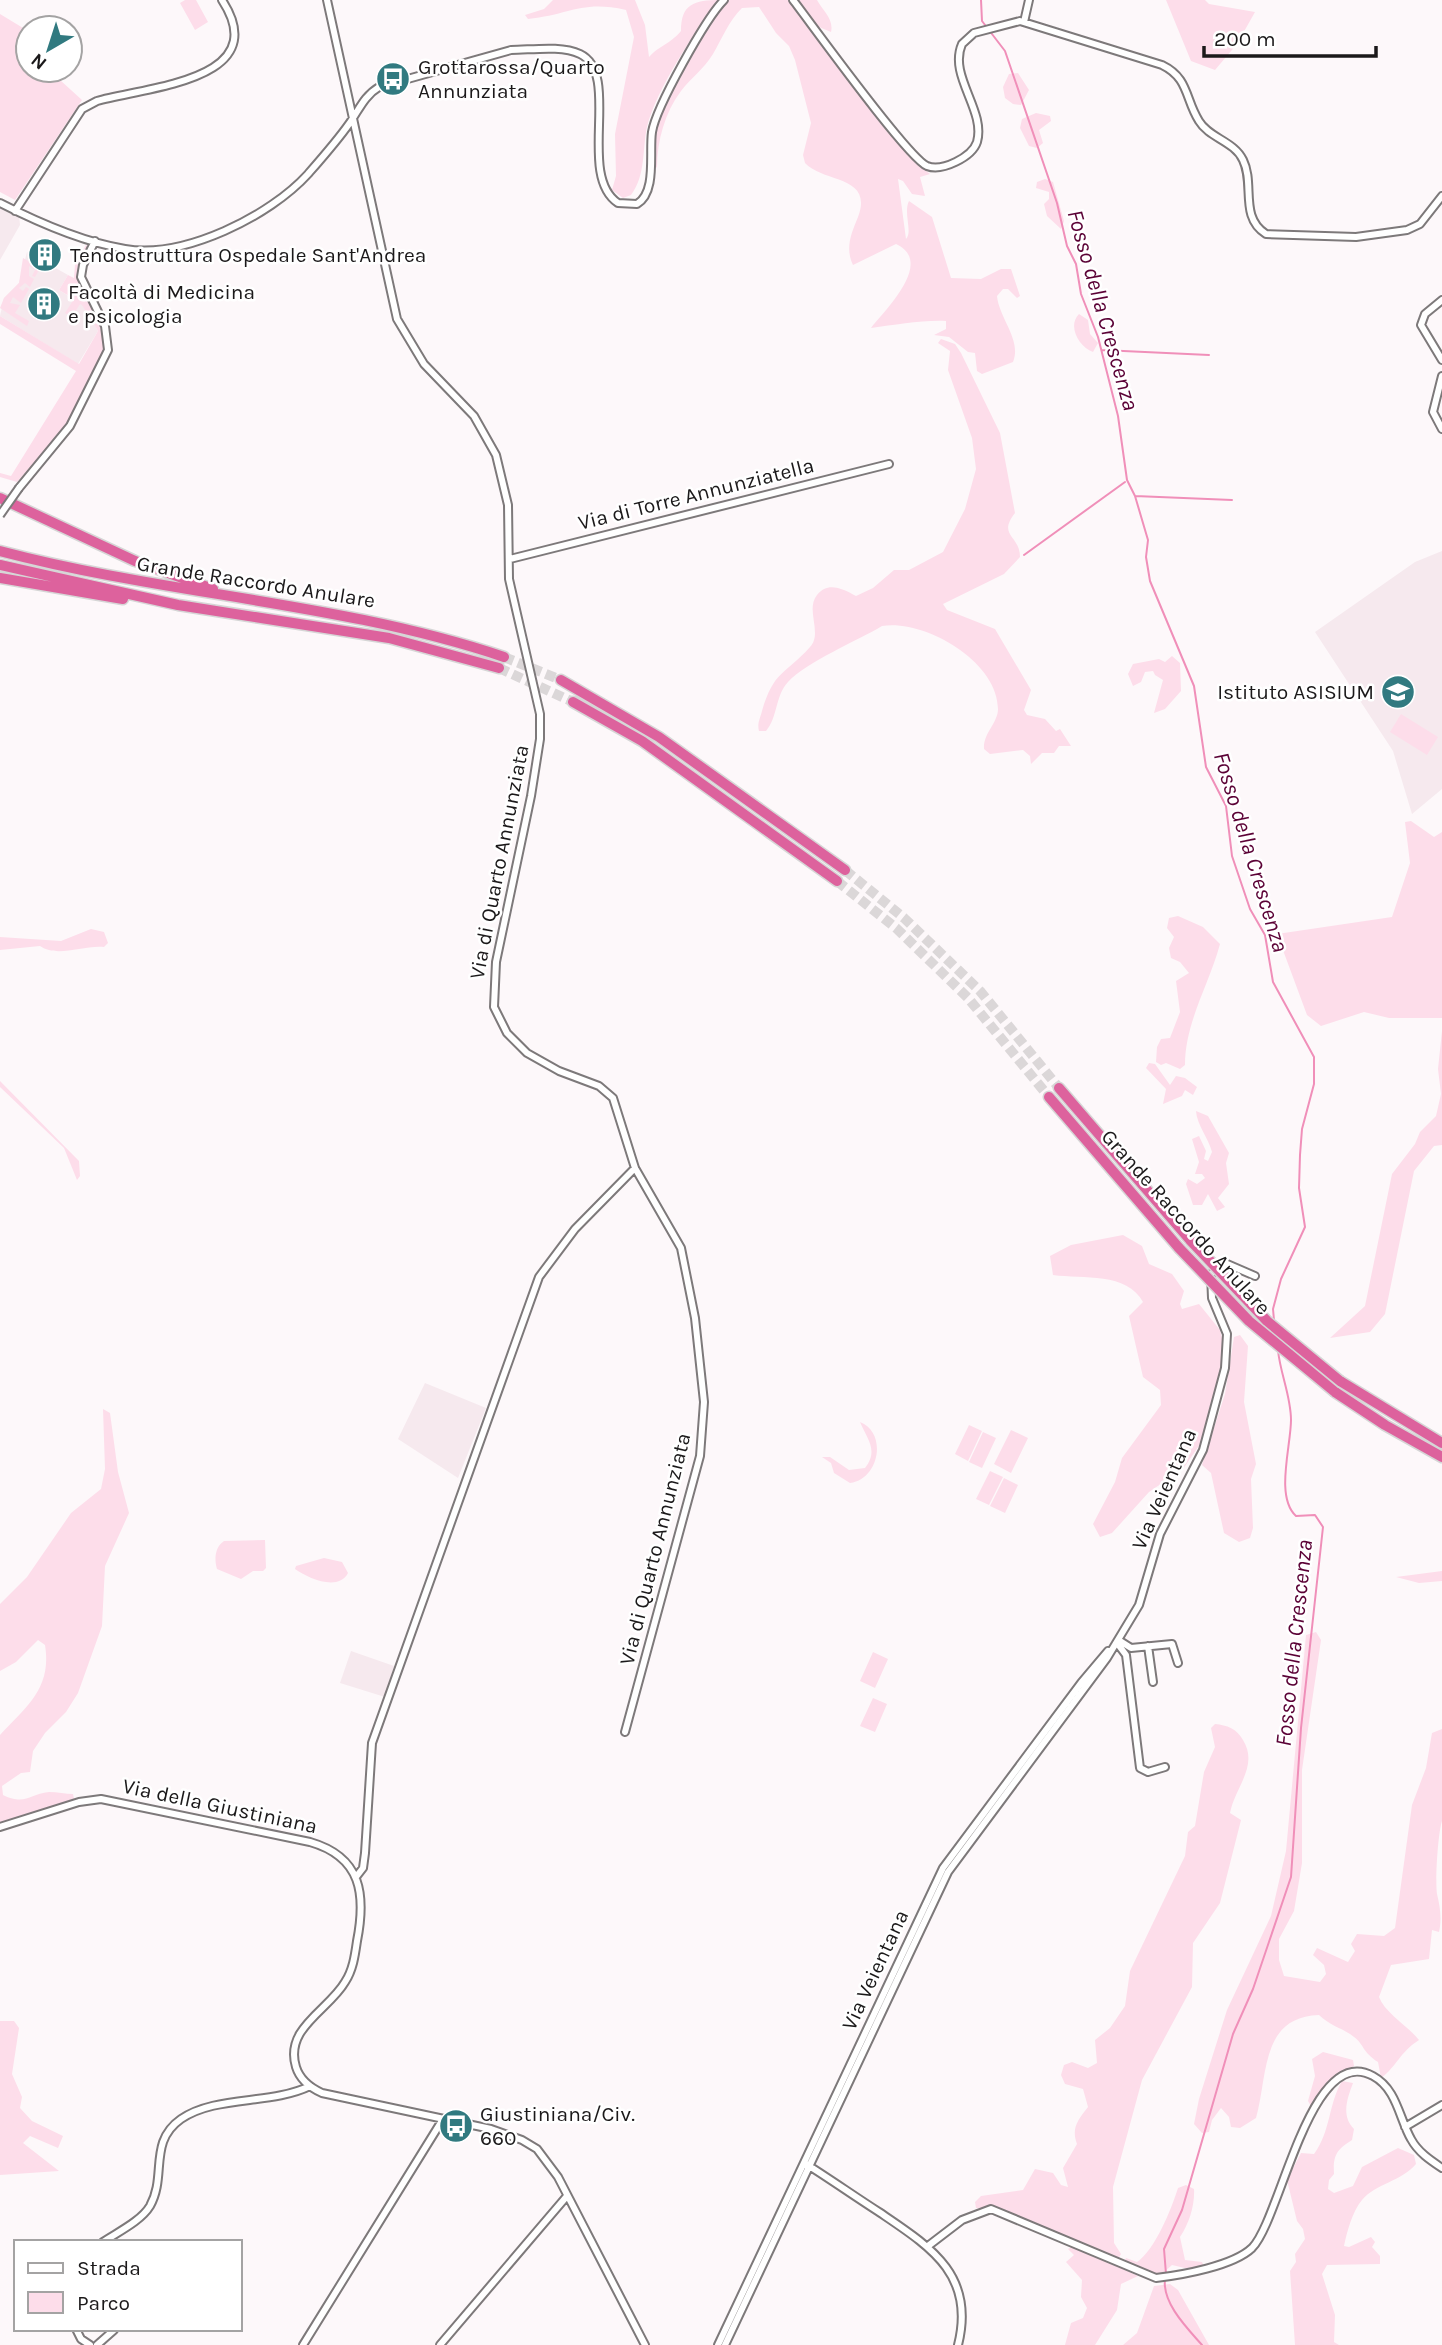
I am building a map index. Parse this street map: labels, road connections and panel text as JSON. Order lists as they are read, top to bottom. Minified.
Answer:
{"streets":{"highway":["Grande Raccordo Anulare"],"street":["Via di Torre Annunziatella","Via di Quarto Annunziata","Via Veientana","Via della Giustiniana"]},"crossings":[["Via di Torre Annunziatella","Via di Quarto Annunziata"]],"water":["Fosso della Crescenza"],"places":{"bus stop":["Grottarossa/Quarto Annunziata","Giustiniana/Civ. 660"],"building":["Tendostruttura Ospedale Sant'Andrea","Facoltà di Medicina e psicologia"],"school or university":["Istituto ASISIUM"]},"legend":["Strada","Parco"],"scale_bar":"200 m","north":"bottom left"}
